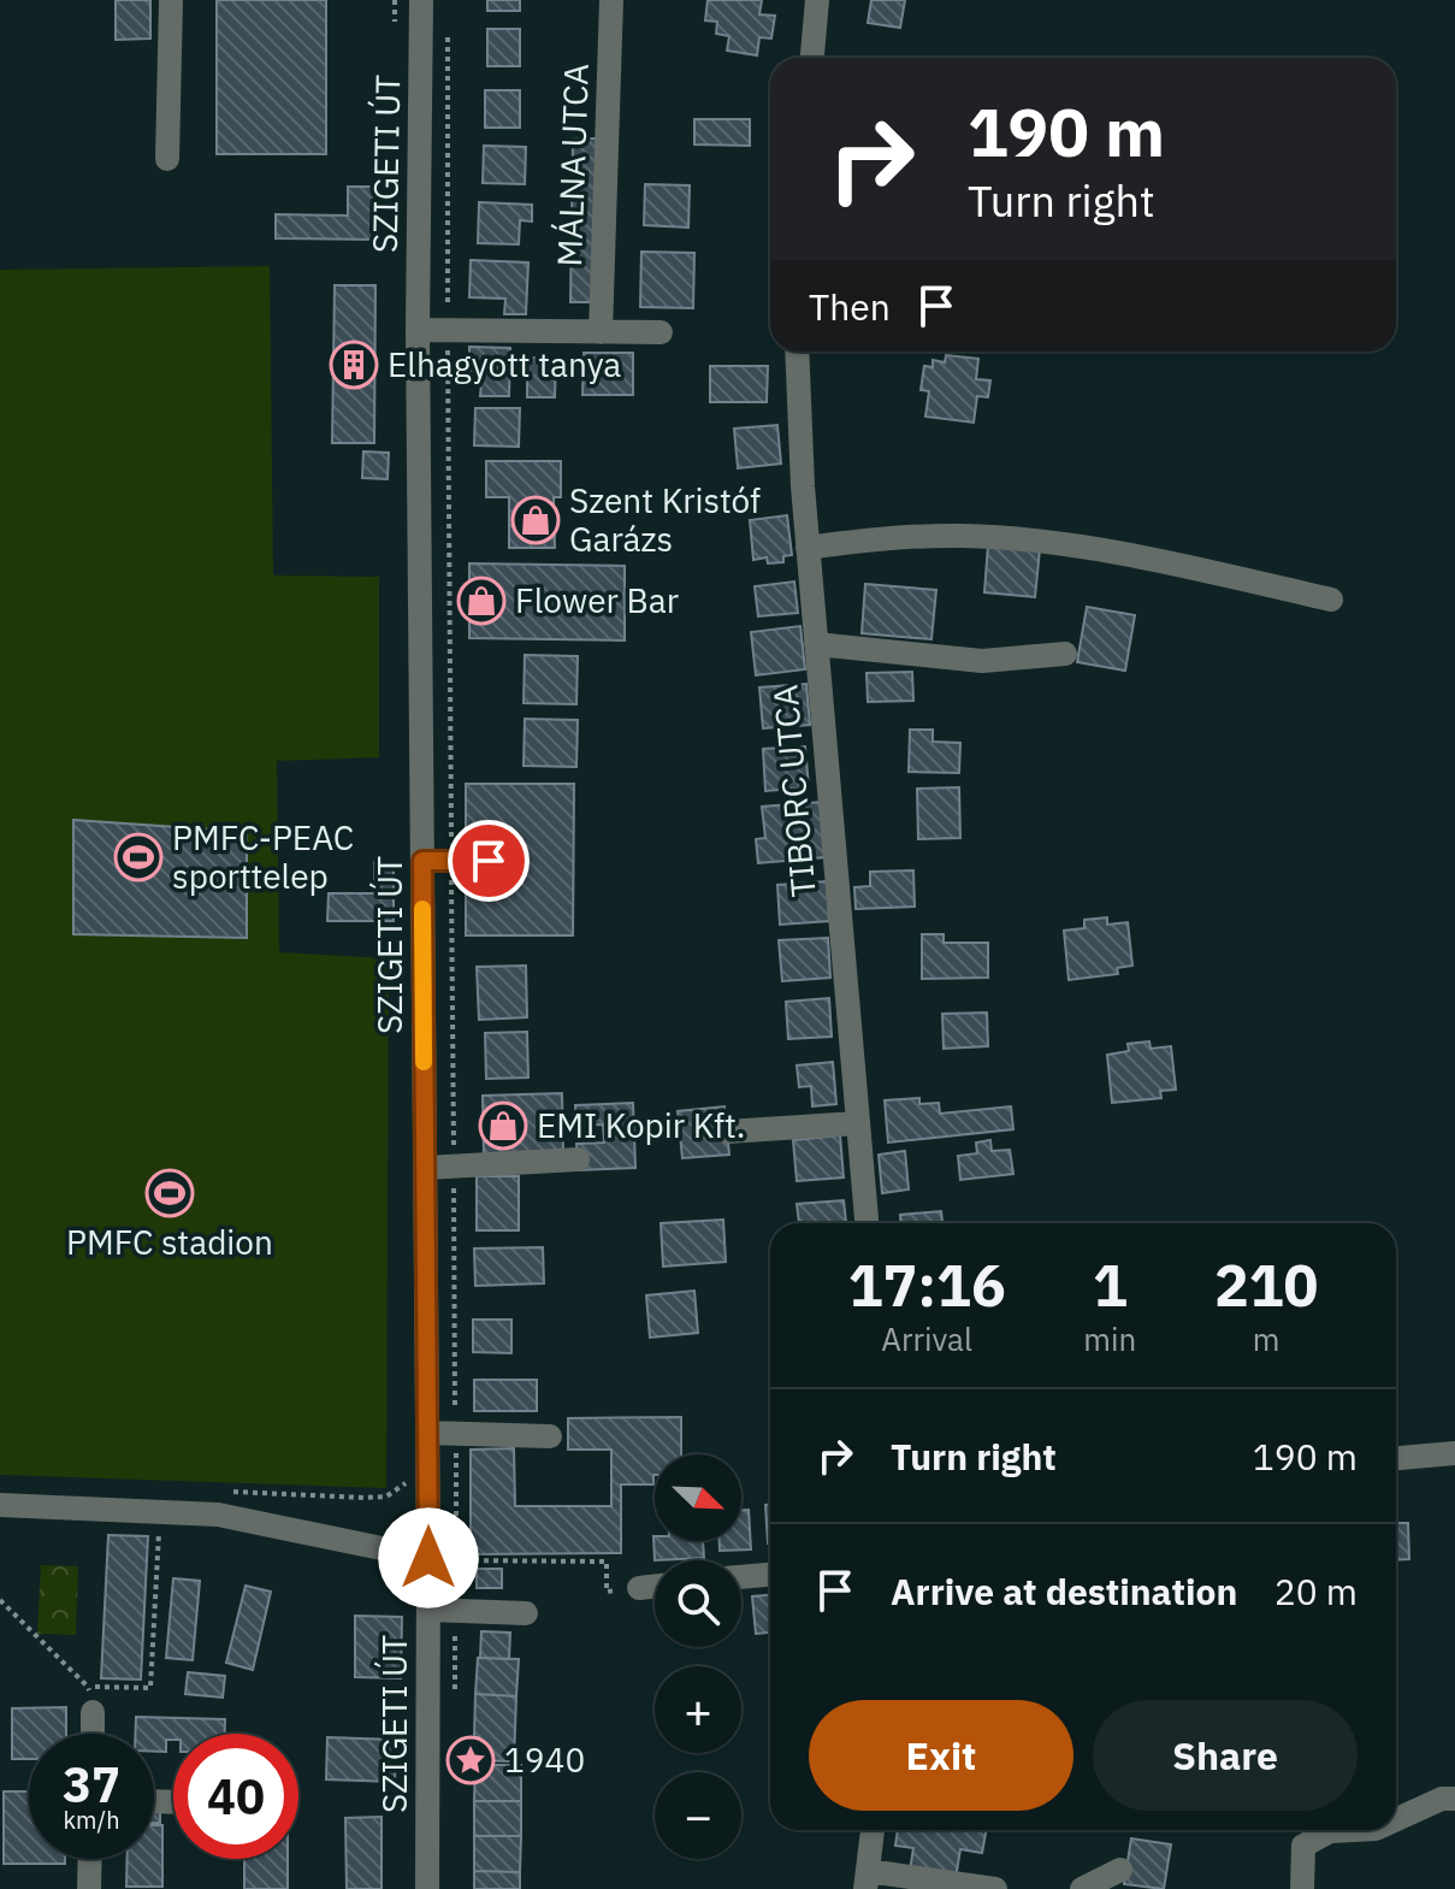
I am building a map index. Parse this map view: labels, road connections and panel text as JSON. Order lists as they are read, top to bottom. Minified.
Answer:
{"streets":{"street":["SZIGETI ÚT","MÁLNA UTCA","TIBORC UTCA"]},"places":{"building":["Elhagyott tanya"],"shop":["Szent Kristóf Garázs","Flower Bar","EMI Kopir Kft."],"sports":["PMFC-PEAC sporttelep","PMFC stadion"],"place":["1940"]},"north":"bottom right","page":{"turn":["190 m","Turn right"],"then":"Then","eta":["17:16","Arrival","1","min","210","m"],"list":[{"name":"Turn right","value":"190 m"},{"name":"Arrive at destination","value":"20 m"}],"map_buttons":["+","−"],"buttons":["Exit","Share"],"speed":"37 km/h","limit":"40"}}
